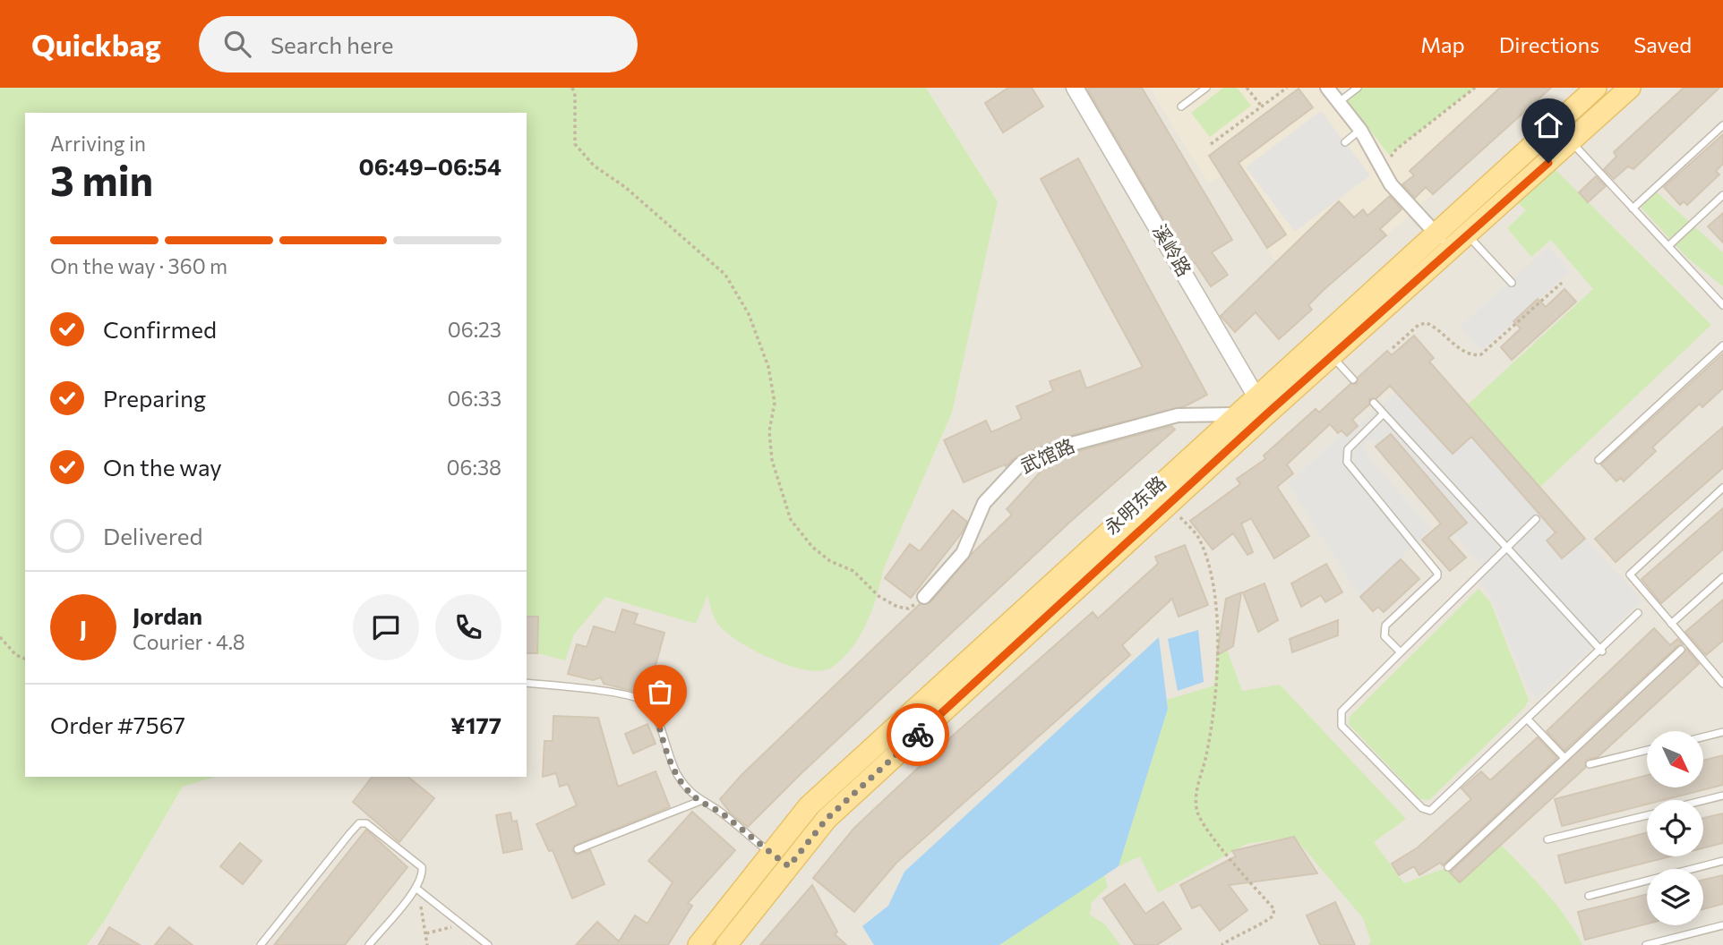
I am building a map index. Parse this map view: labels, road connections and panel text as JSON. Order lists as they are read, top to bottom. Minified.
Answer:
{"streets":{"main road":["永明东路"],"street":["溪岭路","武馆路"]},"crossings":[["溪岭路","永明东路"],["武馆路","永明东路"]],"north":"bottom right","page":{"header":"Quickbag","search":"Search here","nav":["Map","Directions","Saved"],"heading":["3 min","Arriving in","06:49–06:54"],"panel":["Jordan","Courier · 4.8","Order #7567","¥177"],"bar":"On the way · 360 m","list":[["Confirmed","06:23"],["Preparing","06:33"],["On the way","06:38"],"Delivered"],"round":"J"}}
